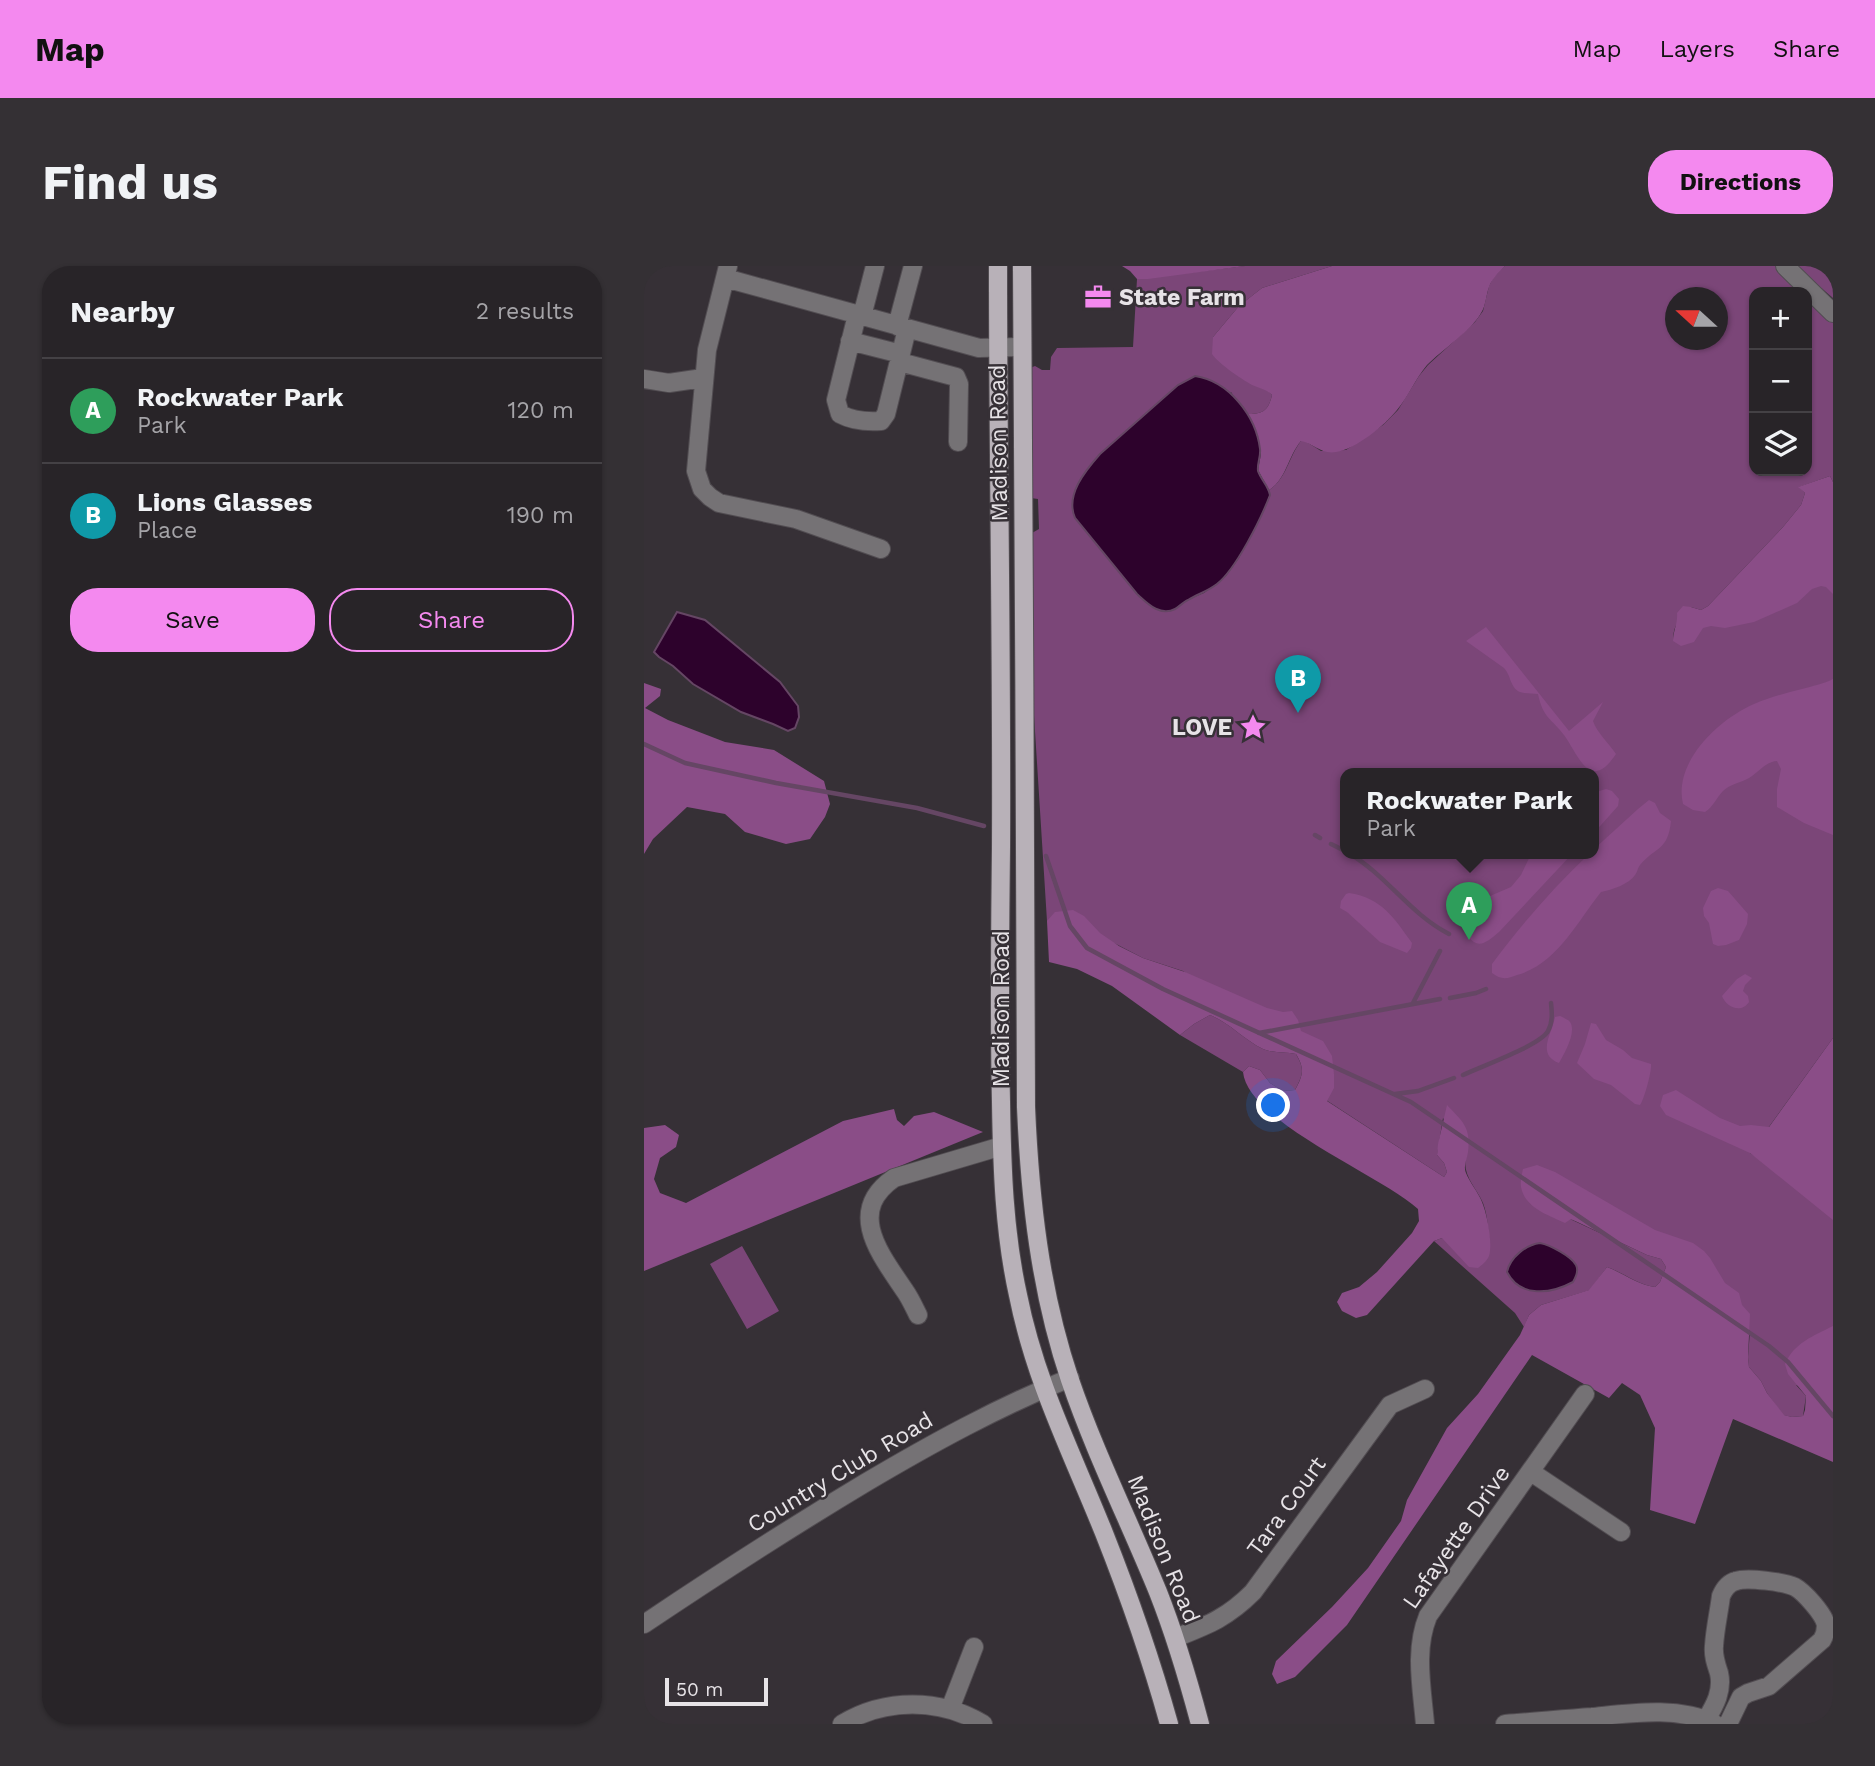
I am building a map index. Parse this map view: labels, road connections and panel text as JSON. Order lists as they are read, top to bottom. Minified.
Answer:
{"streets":{"main road":["Madison Road"],"street":["Country Club Road","Tara Court","Lafayette Drive"]},"crossings":[["Madison Road","Country Club Road"],["Madison Road","Tara Court"]],"places":{"office":["State Farm"],"place":["LOVE"]},"scale_bar":"50 m","north":"left","page":{"header":"Map","nav":["Map","Layers","Share"],"buttons":["Directions",["Save","Share"]],"title":"Find us","heading":["Nearby","2 results"],"map_buttons":["+","−"],"list":[{"mark":"A","name":"Rockwater Park","note":"Park","value":"120 m"},{"mark":"B","name":"Lions Glasses","note":"Place","value":"190 m"}],"pins":["B","A"],"popup":["Rockwater Park","Park"],"scale":"50 m"}}
